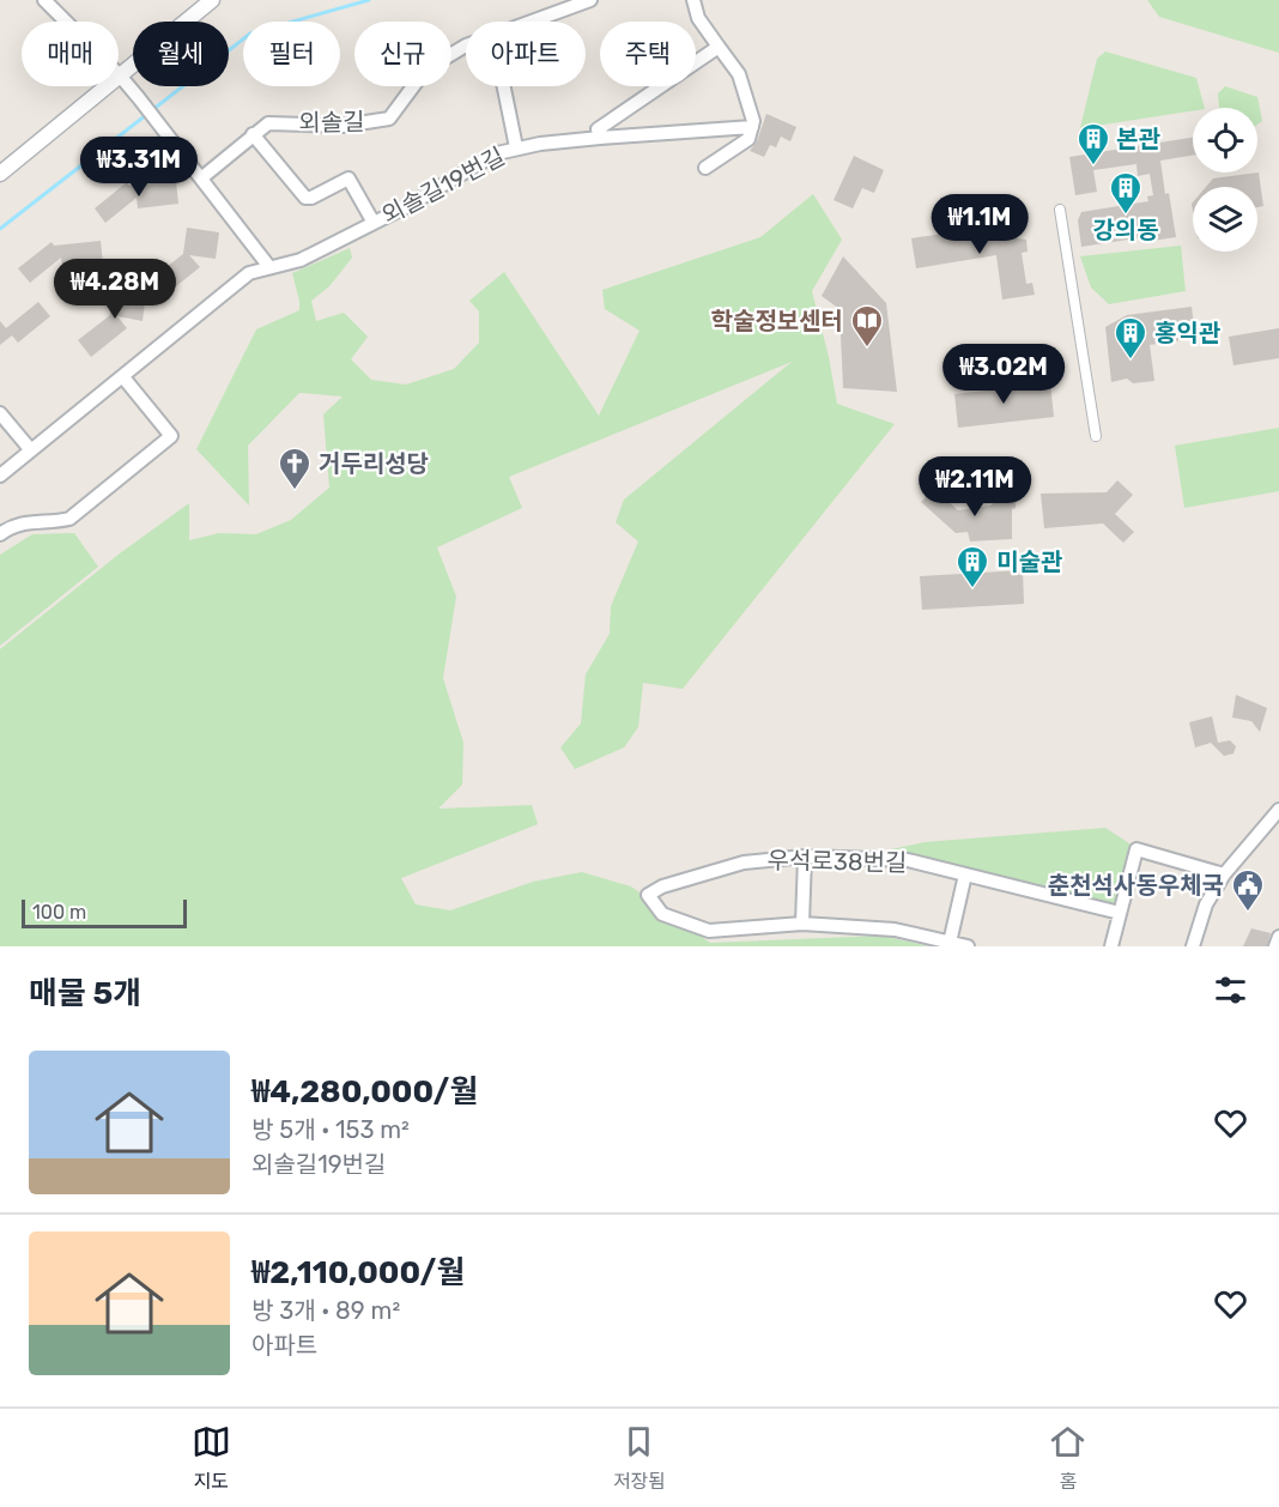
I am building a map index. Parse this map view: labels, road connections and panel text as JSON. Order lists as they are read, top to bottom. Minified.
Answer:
{"streets":{"street":["외솔길","외솔길19번길","우석로38번길"]},"crossings":[["외솔길","외솔길19번길"]],"places":{"building":["본관","강의동","홍익관","미술관"],"library":["학술정보센터"],"church":["거두리성당"],"public building":["춘천석사동우체국"]},"scale_bar":"100 m","page":{"chip":["매매","월세","필터","신규","아파트","주택"],"price":["₩3.31M","₩1.1M","₩4.28M","₩3.02M","₩2.11M"],"scale":"100 m","heading":"매물 5개","list":[{"name":"₩4,280,000/월","note":"방 5개 · 153 m² · 외솔길19번길"},{"name":"₩2,110,000/월","note":"방 3개 · 89 m² · 아파트"}],"tabs":["지도","저장됨","홈"]}}
